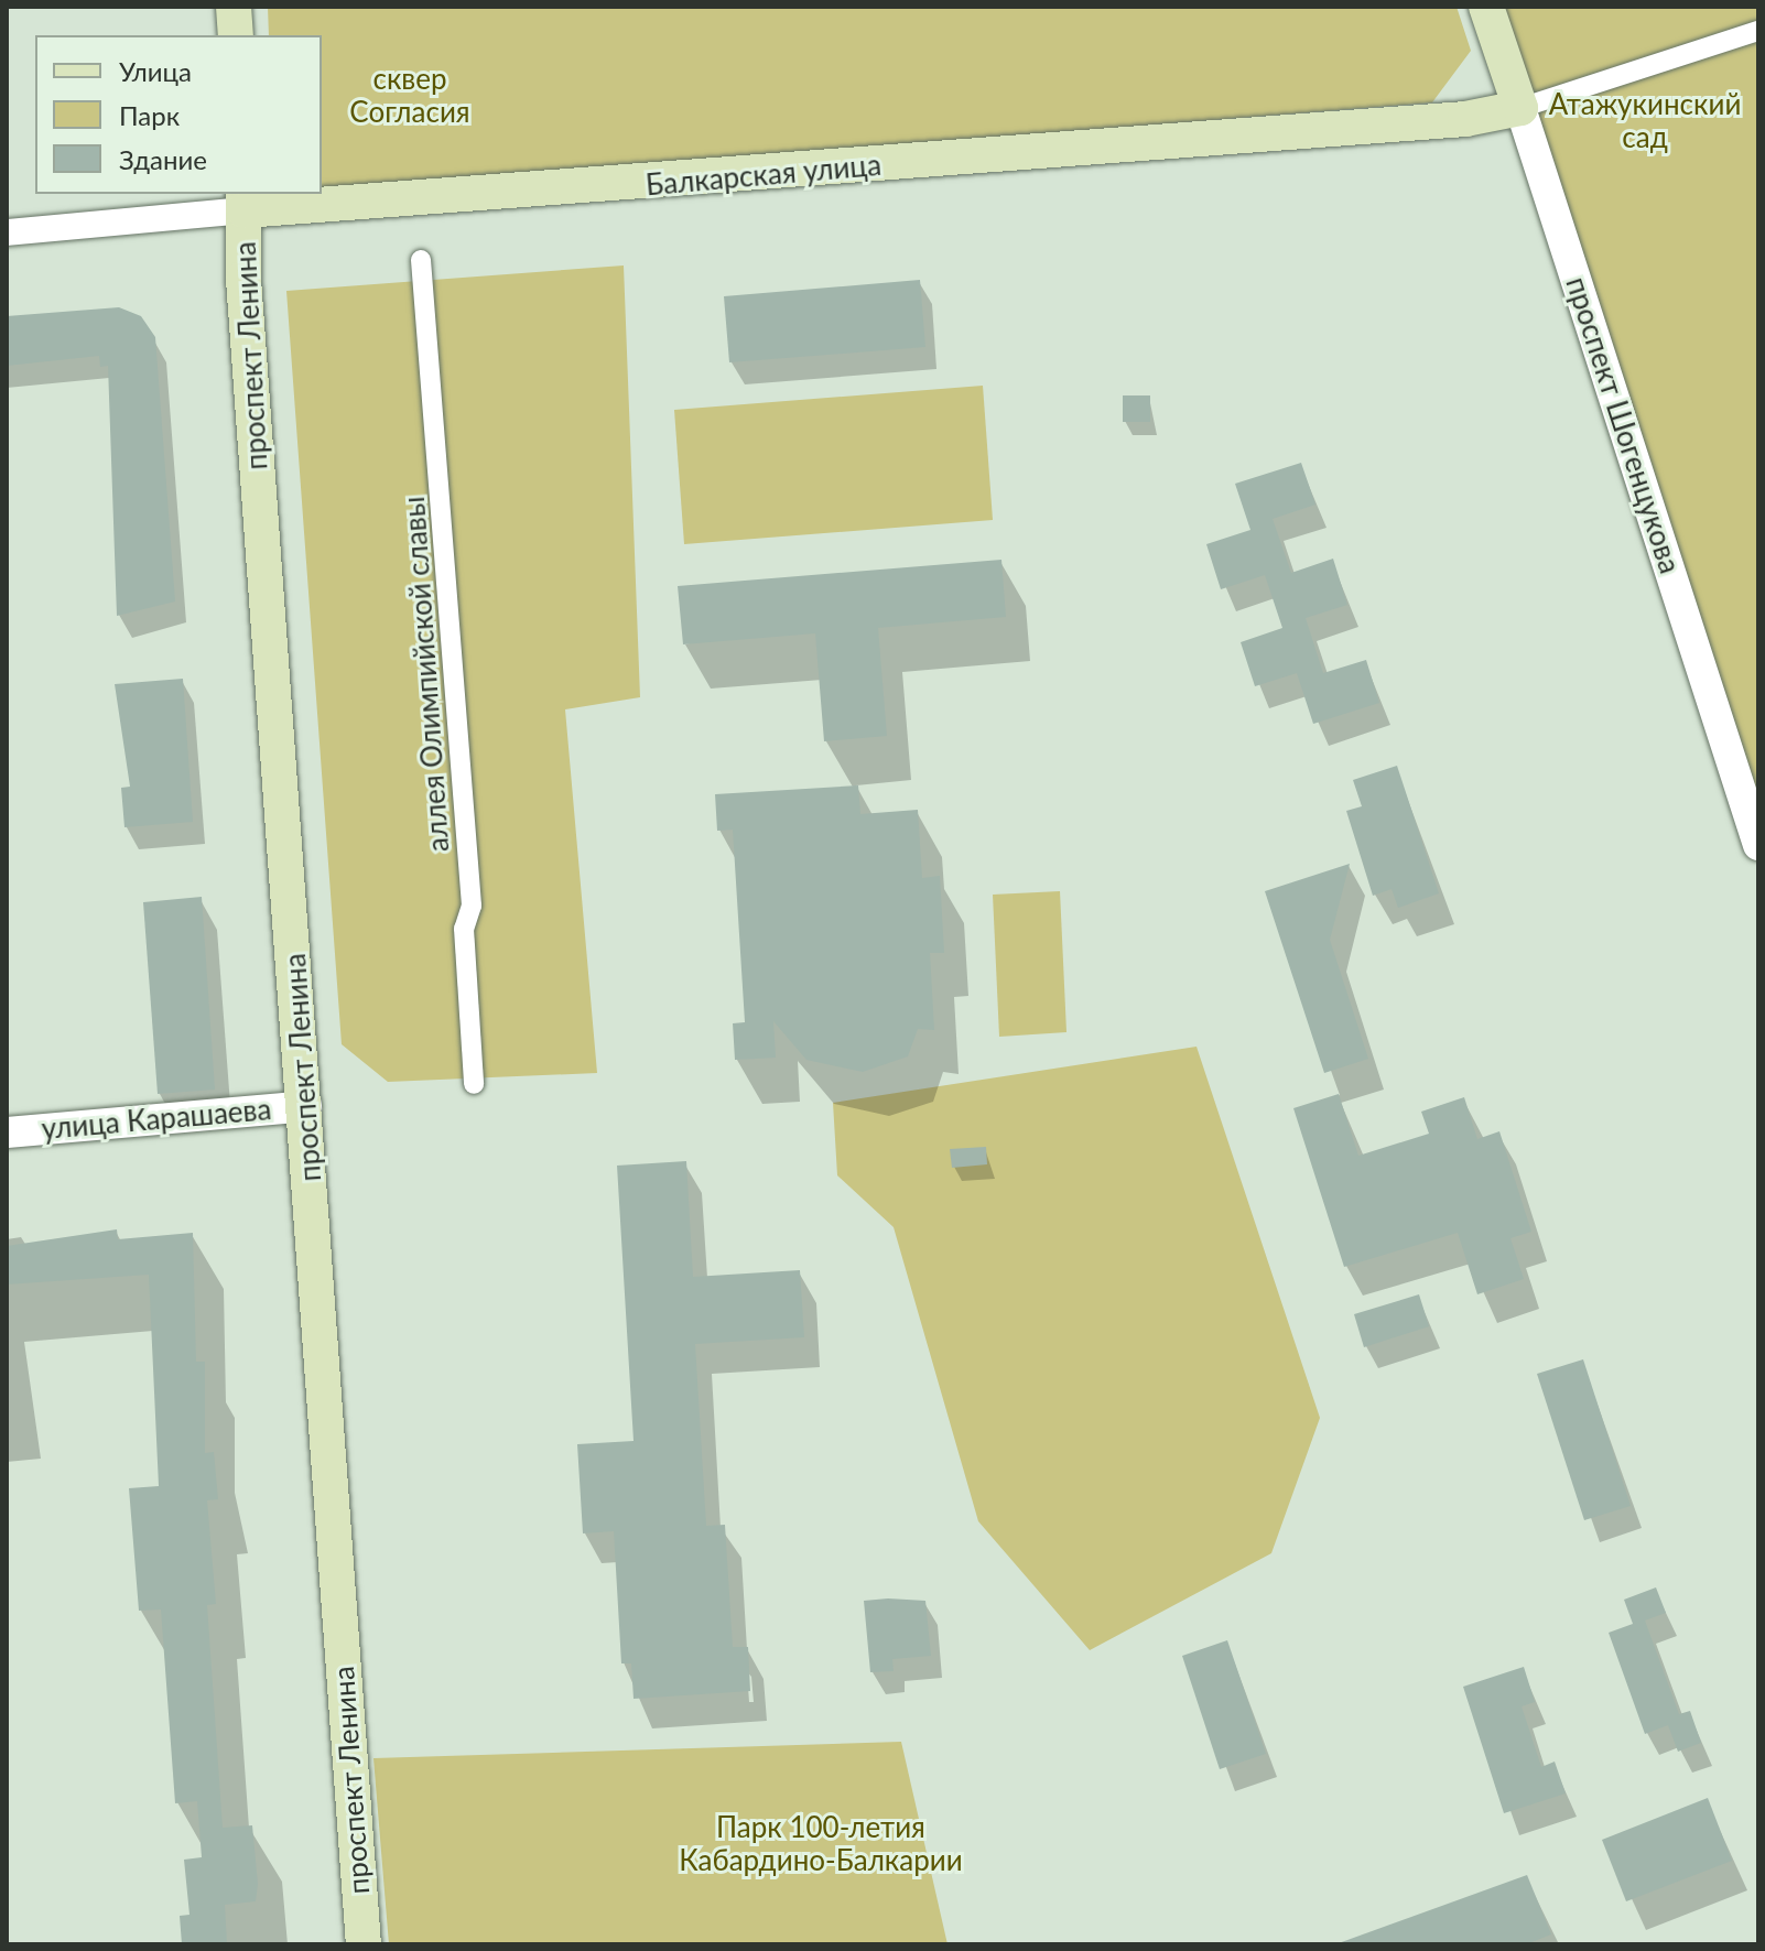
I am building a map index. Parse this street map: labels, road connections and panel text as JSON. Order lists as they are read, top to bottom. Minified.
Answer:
{"streets":{"main road":["Балкарская улица","проспект Ленина","проспект Шогенцукова"],"street":["аллея Олимпийской славы","улица Карашаева"]},"crossings":[["Балкарская улица","проспект Ленина"],["Балкарская улица","проспект Шогенцукова"],["проспект Ленина","улица Карашаева"]],"parks":["сквер Согласия","Атажукинский сад","Парк 100-летия Кабардино-Балкарии"],"legend":["Улица","Парк","Здание"]}
